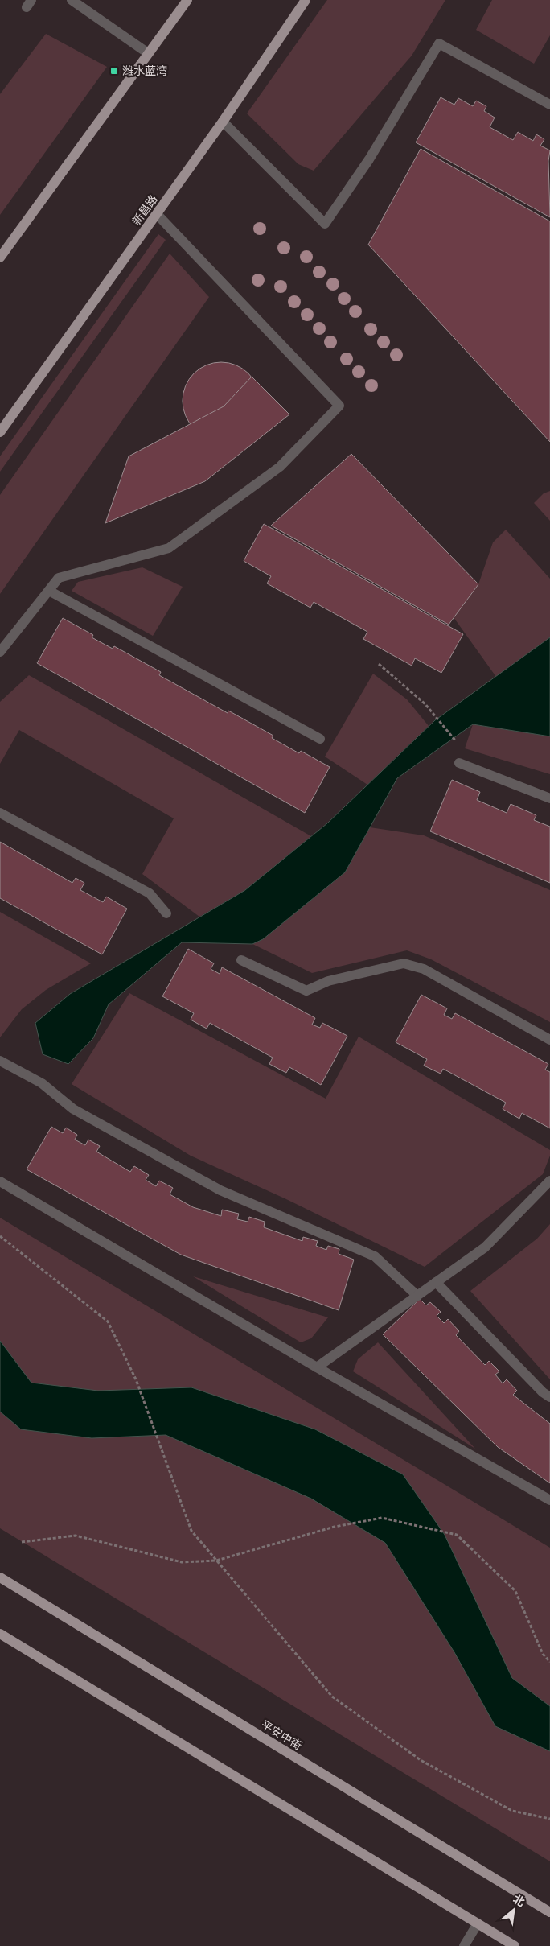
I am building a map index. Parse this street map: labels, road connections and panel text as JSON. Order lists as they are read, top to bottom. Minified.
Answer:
{"streets":{"main road":["新昌路","平安中街"]},"places":{"transit":["潍水蓝湾"]},"north":"top right"}
